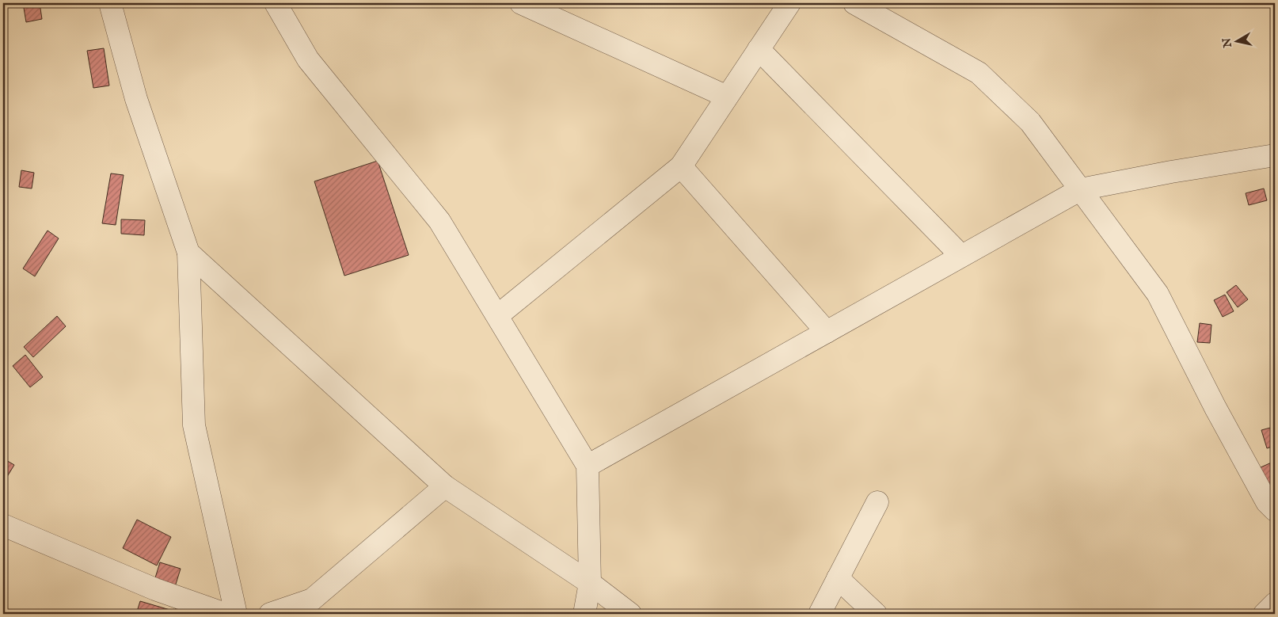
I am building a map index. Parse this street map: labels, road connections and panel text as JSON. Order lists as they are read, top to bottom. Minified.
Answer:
{"north":"left"}
